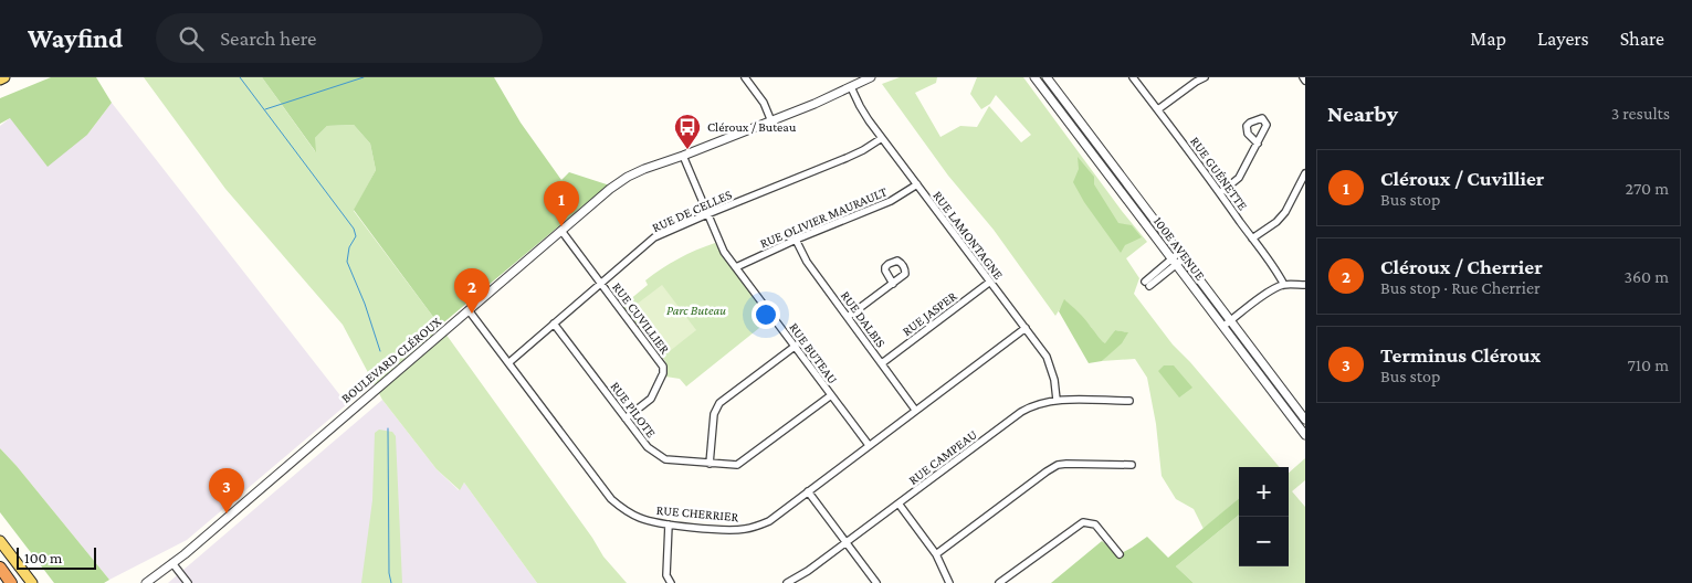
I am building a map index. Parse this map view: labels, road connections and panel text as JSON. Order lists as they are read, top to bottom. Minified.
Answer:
{"streets":{"street":["RUE GUÉNETTE","RUE DE CELLES","RUE OLIVIER MAURAULT","RUE LAMONTAGNE","100E AVENUE","RUE JASPER","RUE CUVILLIER","RUE DALBIS","RUE BUTEAU","BOULEVARD CLÉROUX","RUE PILOTE","RUE CAMPEAU","RUE CHERRIER"]},"crossings":[["RUE DE CELLES","RUE LAMONTAGNE"],["RUE DE CELLES","RUE CUVILLIER"],["RUE DE CELLES","RUE BUTEAU"],["RUE DE CELLES","RUE PILOTE"],["RUE DE CELLES","RUE CHERRIER"],["RUE OLIVIER MAURAULT","RUE LAMONTAGNE"],["RUE OLIVIER MAURAULT","RUE DALBIS"],["RUE OLIVIER MAURAULT","RUE BUTEAU"],["RUE LAMONTAGNE","RUE JASPER"],["RUE LAMONTAGNE","BOULEVARD CLÉROUX"],["RUE LAMONTAGNE","RUE CAMPEAU"],["RUE LAMONTAGNE","RUE CHERRIER"],["RUE JASPER","RUE DALBIS"],["RUE CUVILLIER","BOULEVARD CLÉROUX"],["RUE CUVILLIER","RUE PILOTE"],["RUE DALBIS","RUE CHERRIER"],["RUE BUTEAU","BOULEVARD CLÉROUX"],["RUE BUTEAU","RUE PILOTE"],["RUE BUTEAU","RUE CHERRIER"],["BOULEVARD CLÉROUX","RUE CHERRIER"]],"parks":["Parc Buteau"],"places":{"bus stop":["Cléroux / Buteau"]},"scale_bar":"100 m","page":{"header":"Wayfind","search":"Search here","nav":["Map","Layers","Share"],"heading":["Nearby","3 results"],"list":[{"mark":"1","name":"Cléroux / Cuvillier","note":"Bus stop","value":"270 m"},{"mark":"2","name":"Cléroux / Cherrier","note":"Bus stop · Rue Cherrier","value":"360 m"},{"mark":"3","name":"Terminus Cléroux","note":"Bus stop","value":"710 m"}],"pins":["1","2","3"],"map_buttons":["+","−"],"scale":"100 m"}}
